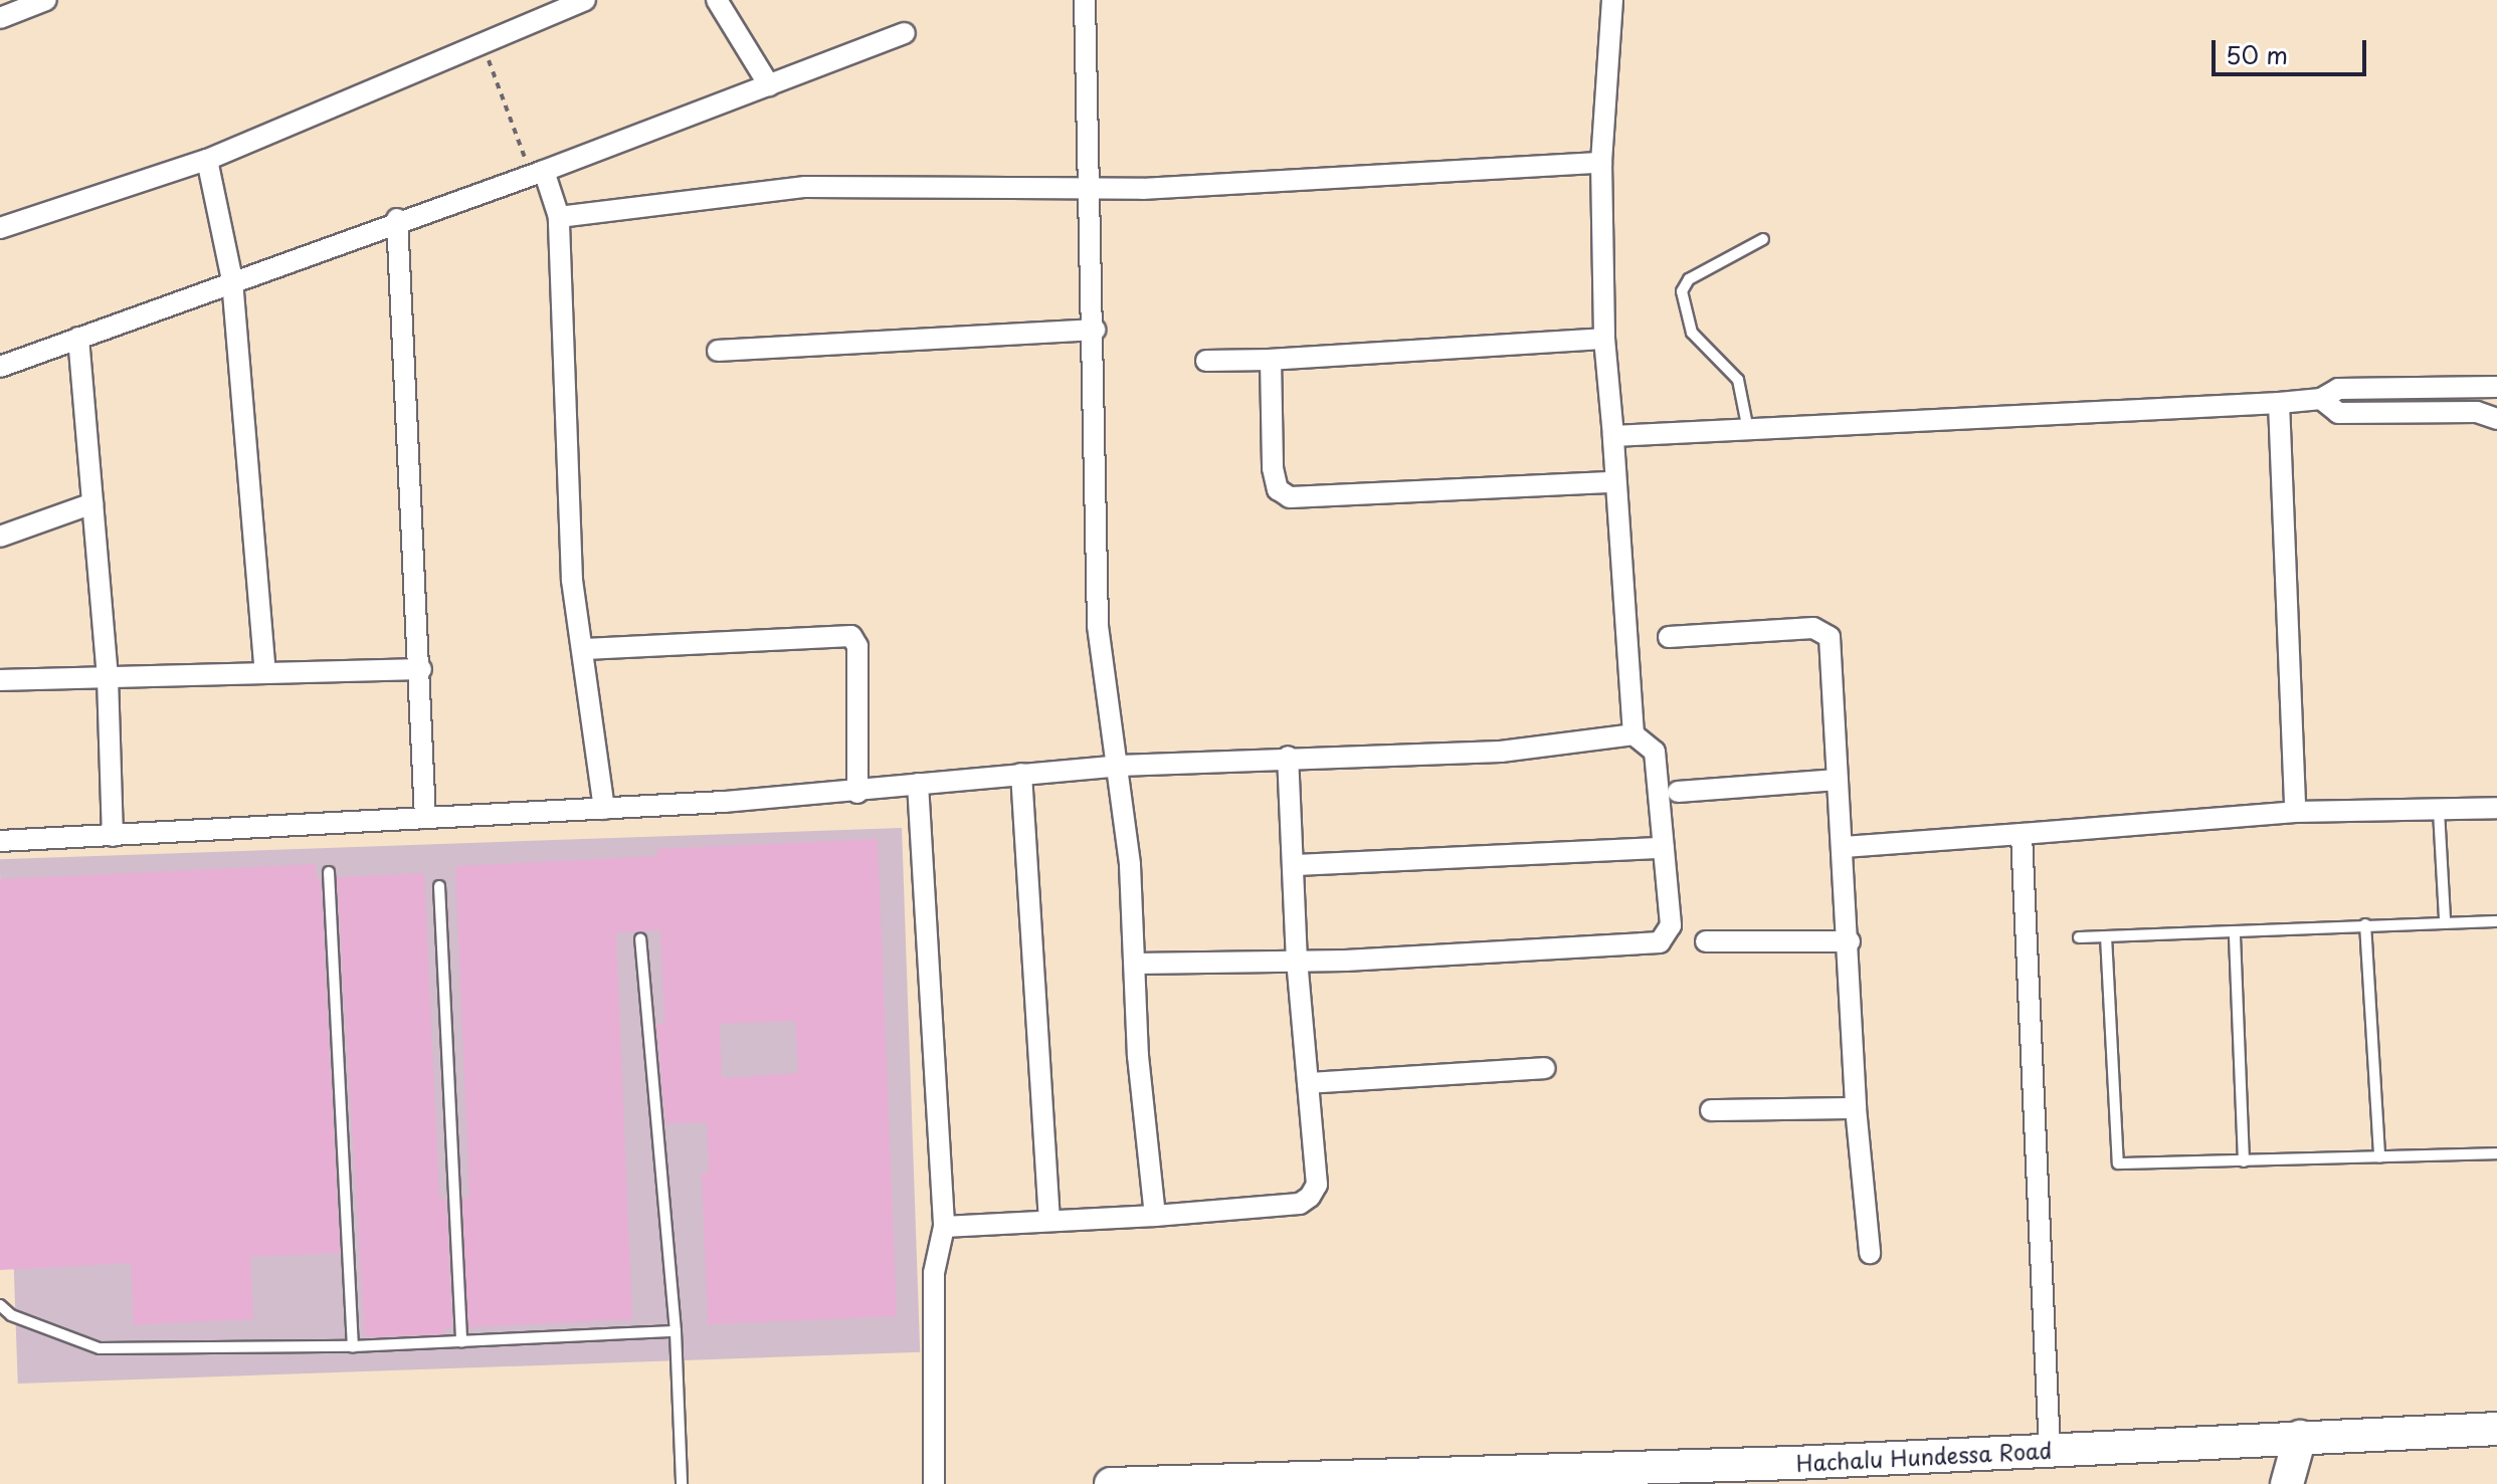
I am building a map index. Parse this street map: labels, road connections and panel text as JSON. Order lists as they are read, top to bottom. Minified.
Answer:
{"streets":{"main road":["Hachalu Hundessa Road"]},"scale_bar":"50 m"}
